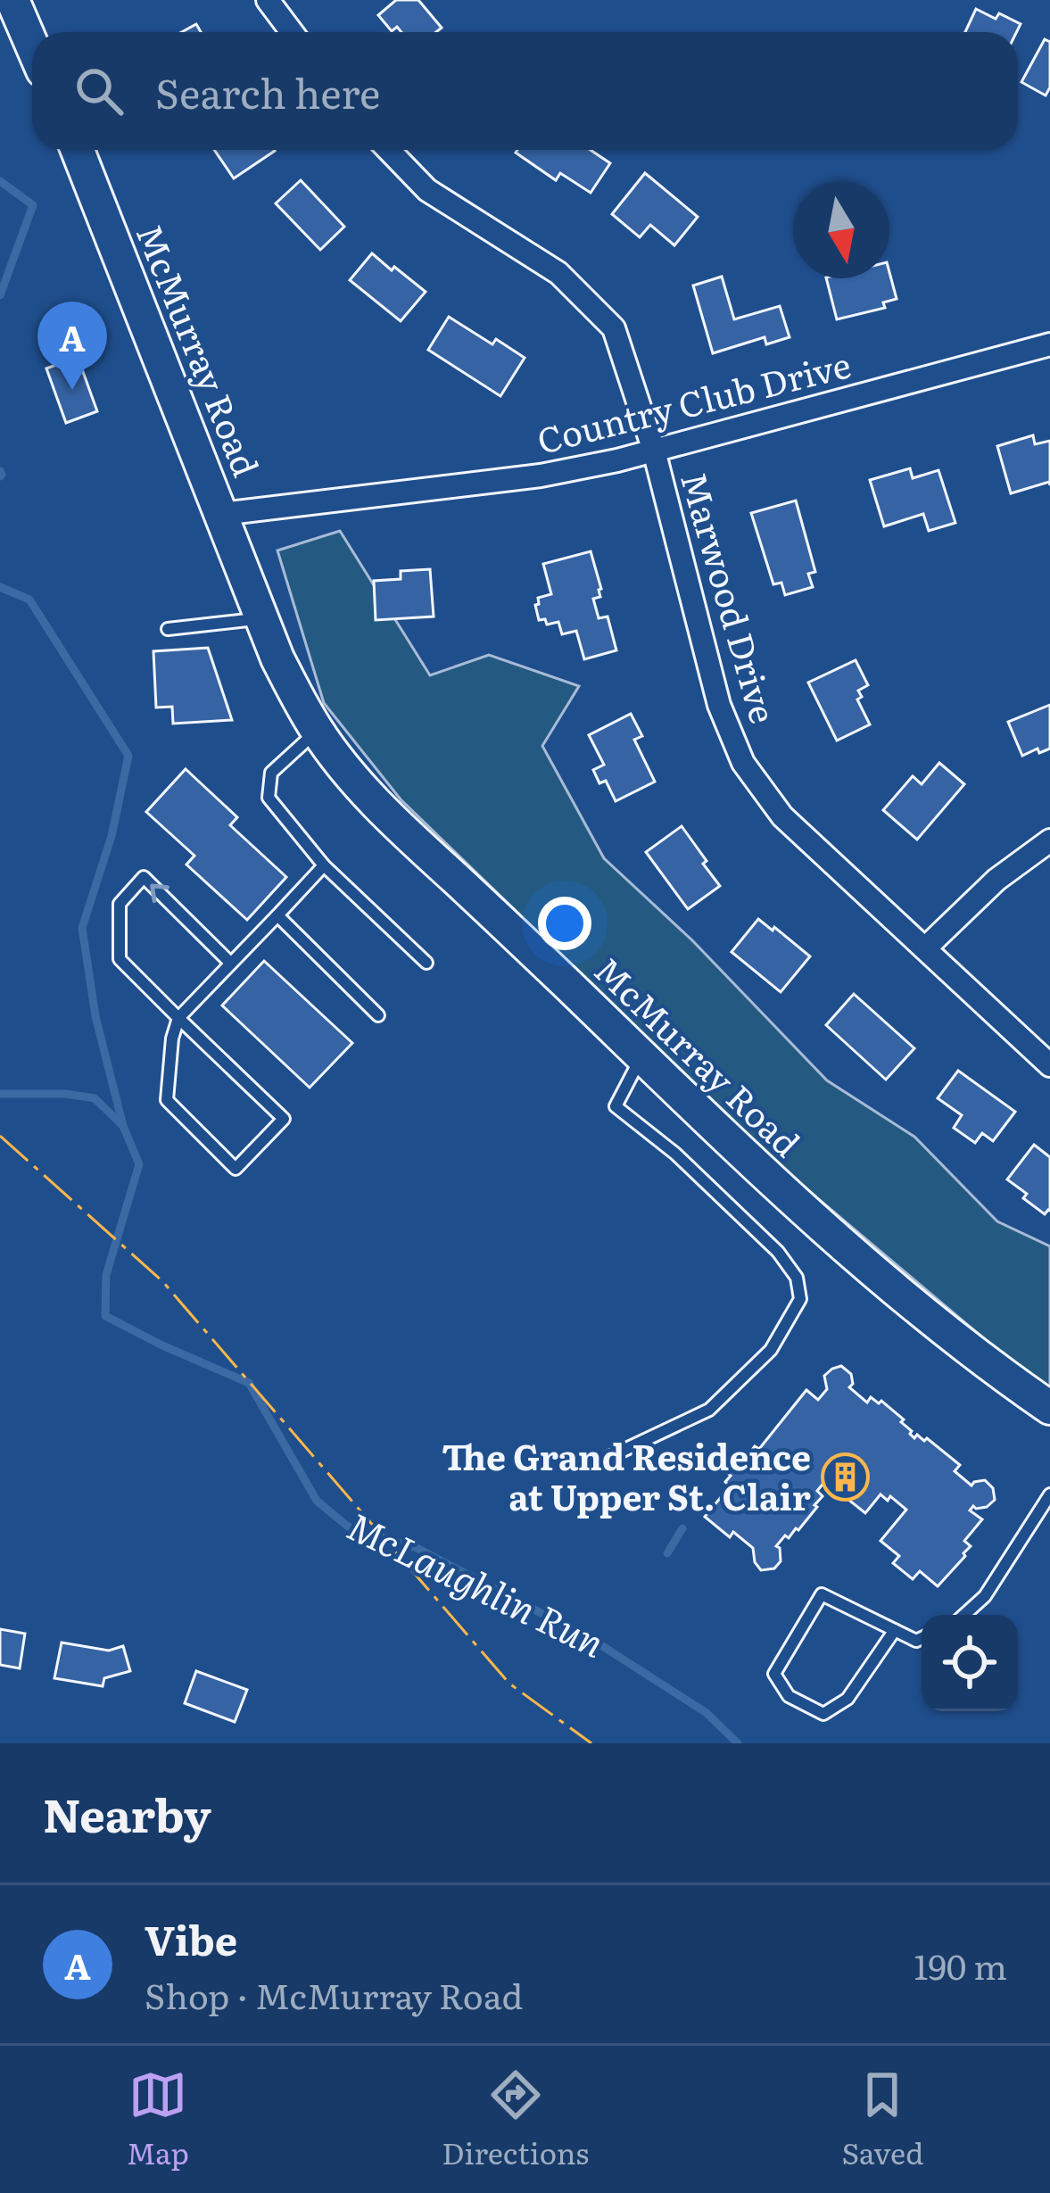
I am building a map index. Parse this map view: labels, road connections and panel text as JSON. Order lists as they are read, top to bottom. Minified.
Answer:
{"streets":{"main road":["McMurray Road"],"street":["Country Club Drive","Marwood Drive"]},"crossings":[["McMurray Road","Country Club Drive"],["Country Club Drive","Marwood Drive"]],"water":["McLaughlin Run"],"places":{"building":["The Grand Residence at Upper St. Clair"]},"north":"bottom","page":{"search":"Search here","pins":"A","heading":"Nearby","list":[{"mark":"A","name":"Vibe","note":"Shop · McMurray Road","value":"190 m"}],"nav":["Map","Directions","Saved"]}}
